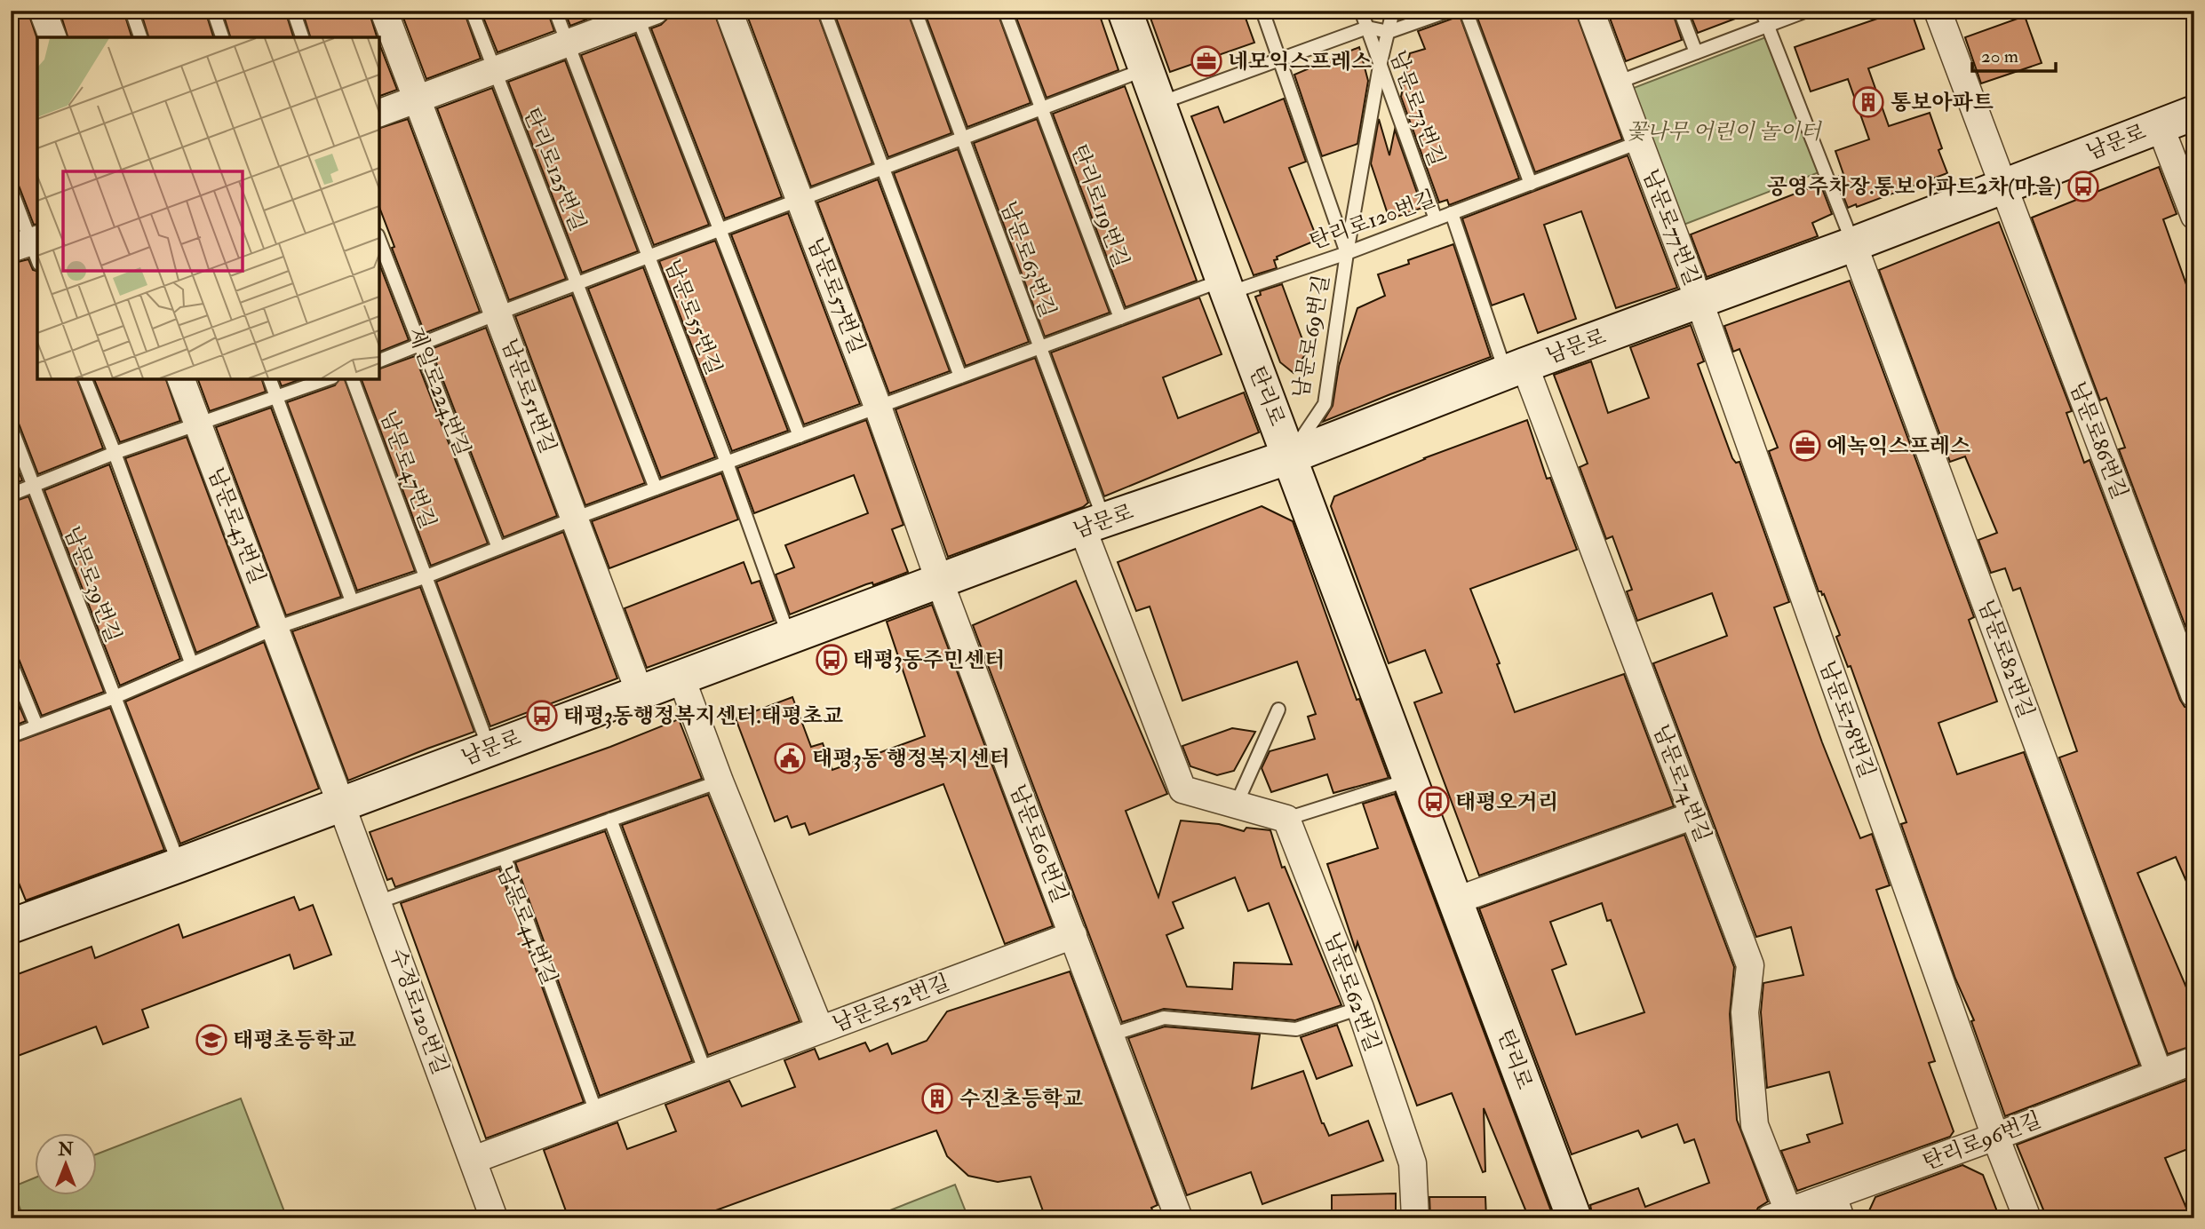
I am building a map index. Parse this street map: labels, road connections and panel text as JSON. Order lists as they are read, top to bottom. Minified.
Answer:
{"streets":{"main road":["남문로","탄리로"],"street":["남문로77번길","남문로57번길","남문로51번길","남문로86번길","남문로43번길","남문로82번길","남문로78번길","남문로74번길","남문로60번길","남문로62번길","남문로52번길","수정로120번길","탄리로96번길"],"lane":["남문로73번길","탄리로125번길","탄리로119번길","탄리로120번길","남문로63번길","남문로55번길","남문로69번길","제일로224번길","남문로47번길","남문로39번길","남문로44번길"]},"crossings":[["남문로73번길","탄리로120번길"],["남문로73번길","남문로69번길"],["남문로","남문로77번길"],["남문로","남문로63번길"],["남문로","남문로57번길"],["남문로","남문로55번길"],["남문로","남문로69번길"],["남문로","남문로51번길"],["남문로","탄리로"],["남문로","남문로86번길"],["남문로","남문로47번길"],["남문로","남문로43번길"],["남문로","남문로39번길"],["남문로","남문로82번길"],["남문로","남문로78번길"],["남문로","남문로74번길"],["남문로","남문로60번길"],["남문로","남문로52번길"],["남문로","수정로120번길"],["탄리로120번길","남문로77번길"],["탄리로120번길","남문로69번길"],["탄리로120번길","탄리로"],["남문로77번길","남문로78번길"],["남문로57번길","남문로60번길"],["남문로69번길","탄리로"],["남문로43번길","수정로120번길"],["남문로82번길","탄리로96번길"],["남문로78번길","탄리로96번길"],["남문로74번길","탄리로96번길"],["남문로60번길","남문로52번길"],["남문로44번길","수정로120번길"]],"parks":["꽃나무 어린이 놀이터"],"places":{"office":["네모익스프레스","에녹익스프레스"],"building":["통보아파트","수진초등학교"],"bus stop":["공영주차장.통보아파트2차(마을)","태평3동주민센터","태평3동행정복지센터.태평초교","태평오거리"],"public building":["태평3동 행정복지센터"],"school or university":["태평초등학교"]},"scale_bar":"20 m","north":"top"}
